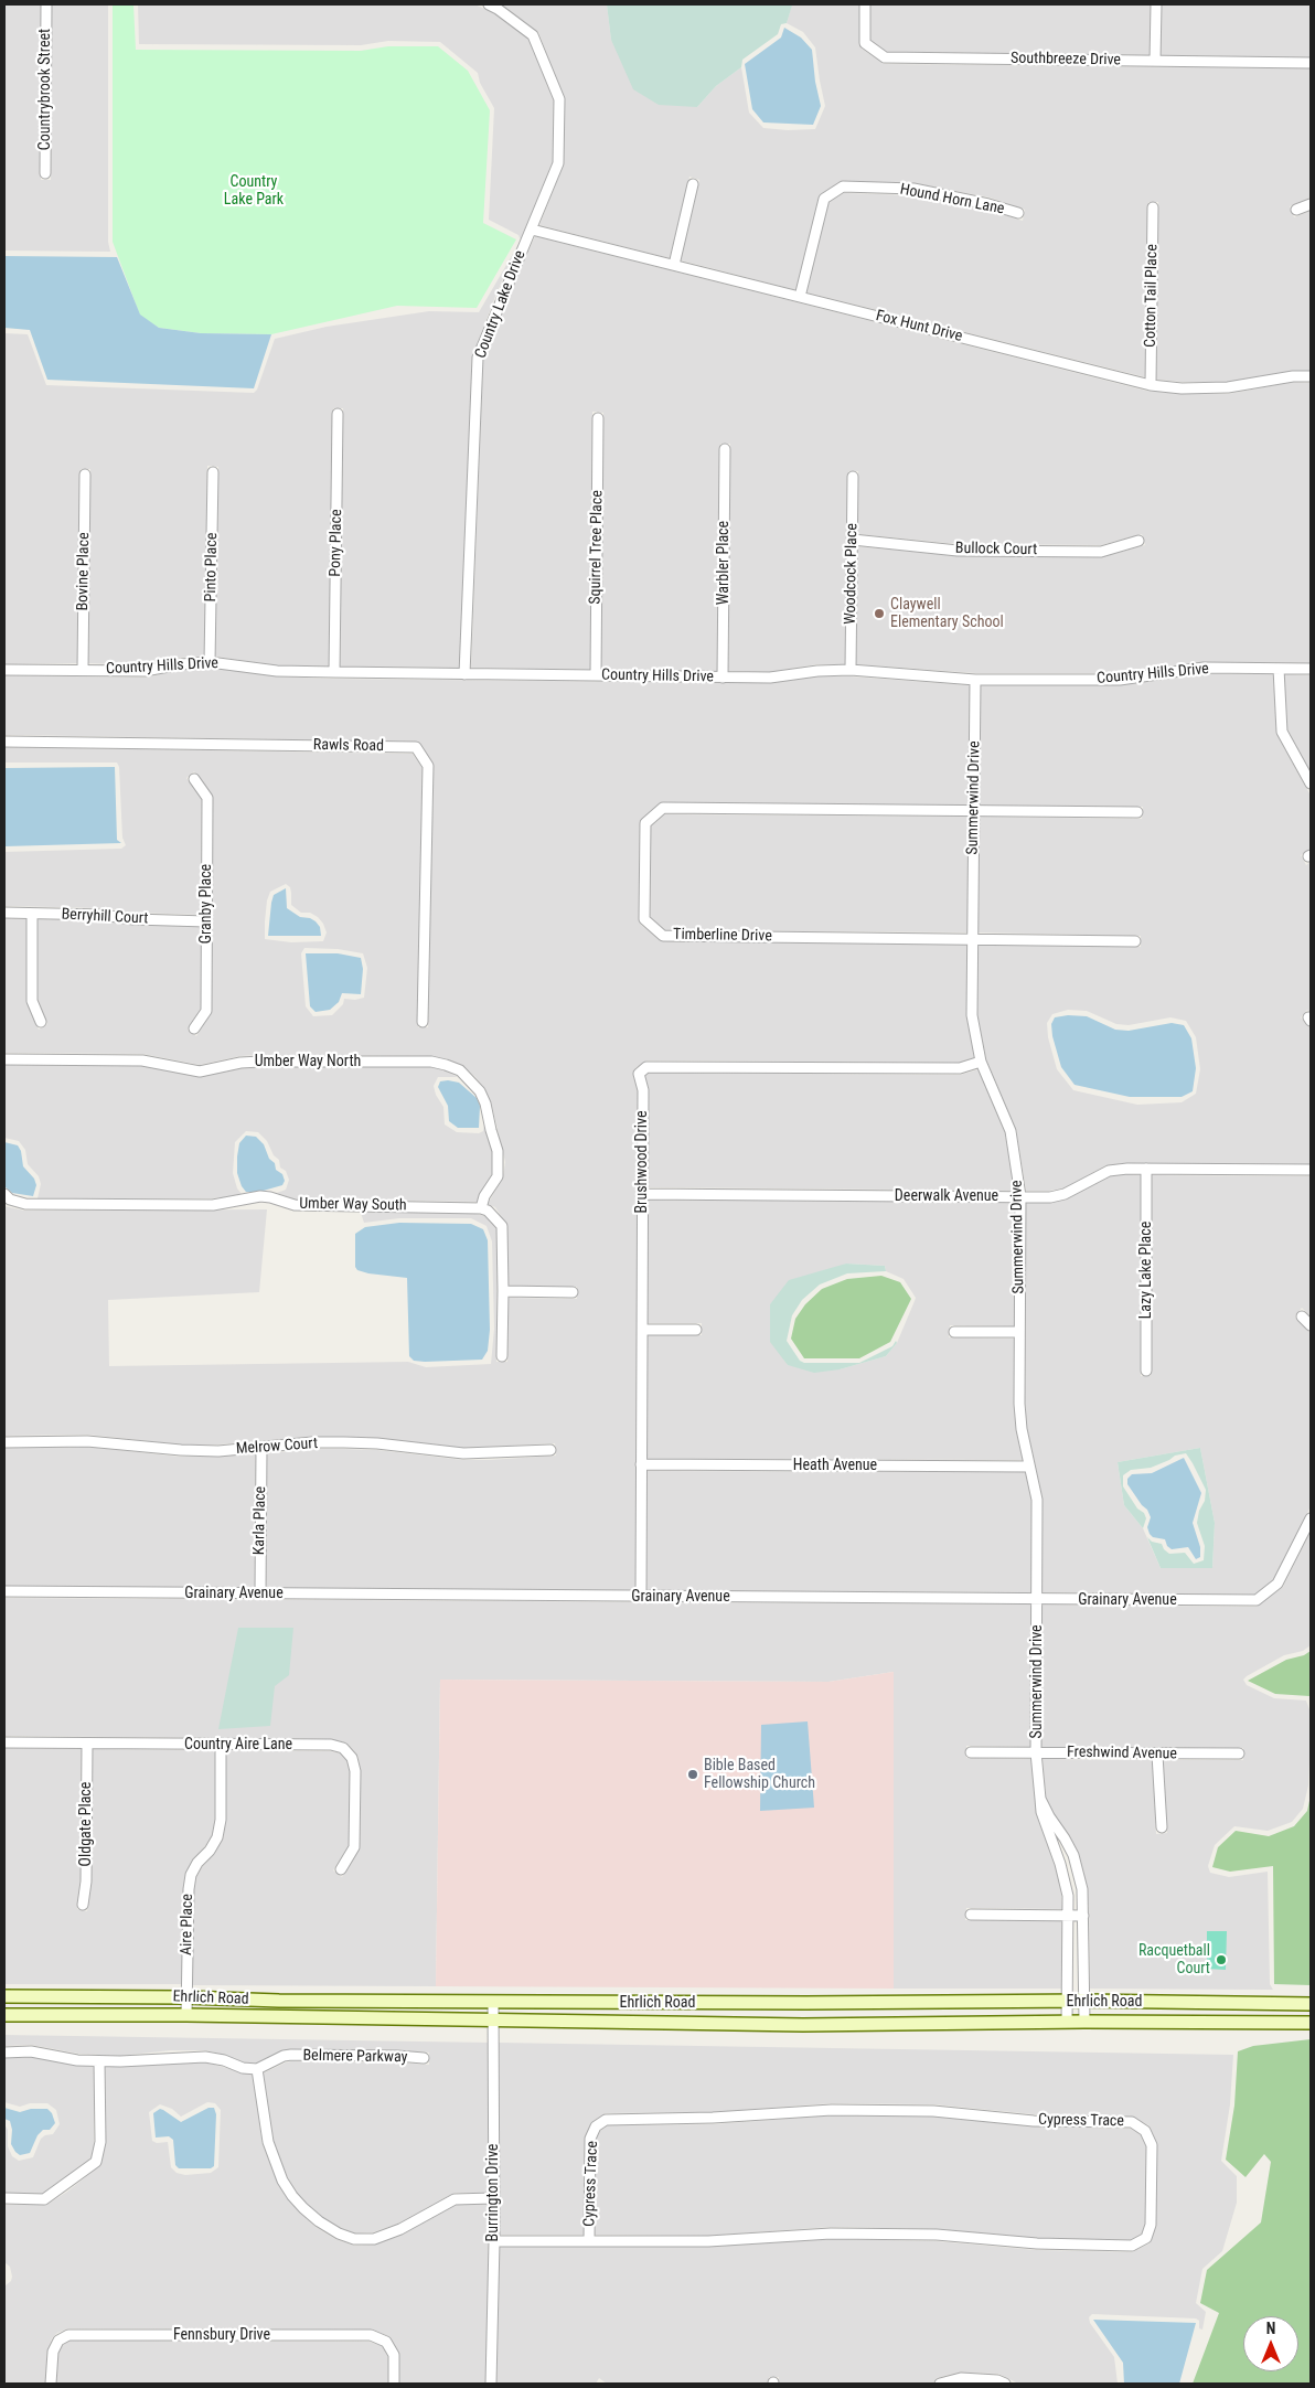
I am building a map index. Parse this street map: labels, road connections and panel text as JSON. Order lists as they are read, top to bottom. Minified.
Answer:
{"streets":{"main road":["Ehrlich Road"],"street":["Southbreeze Drive","Countrybrook Street","Hound Horn Lane","Cotton Tail Place","Country Lake Drive","Fox Hunt Drive","Pony Place","Squirrel Tree Place","Bullock Court","Warbler Place","Pinto Place","Bovine Place","Woodcock Place","Country Hills Drive","Rawls Road","Summerwind Drive","Granby Place","Berryhill Court","Timberline Drive","Umber Way North","Brushwood Drive","Deerwalk Avenue","Umber Way South","Lazy Lake Place","Melrow Court","Heath Avenue","Karla Place","Grainary Avenue","Country Aire Lane","Freshwind Avenue","Oldgate Place","Aire Place","Belmere Parkway","Cypress Trace","Burrington Drive","Fennsbury Drive"]},"crossings":[["Hound Horn Lane","Fox Hunt Drive"],["Cotton Tail Place","Fox Hunt Drive"],["Country Lake Drive","Fox Hunt Drive"],["Country Lake Drive","Country Hills Drive"],["Pony Place","Country Hills Drive"],["Squirrel Tree Place","Country Hills Drive"],["Bullock Court","Woodcock Place"],["Warbler Place","Country Hills Drive"],["Pinto Place","Country Hills Drive"],["Bovine Place","Country Hills Drive"],["Woodcock Place","Country Hills Drive"],["Country Hills Drive","Summerwind Drive"],["Summerwind Drive","Timberline Drive"],["Summerwind Drive","Brushwood Drive"],["Summerwind Drive","Deerwalk Avenue"],["Summerwind Drive","Heath Avenue"],["Summerwind Drive","Grainary Avenue"],["Summerwind Drive","Freshwind Avenue"],["Summerwind Drive","Ehrlich Road"],["Granby Place","Berryhill Court"],["Umber Way North","Umber Way South"],["Brushwood Drive","Deerwalk Avenue"],["Brushwood Drive","Heath Avenue"],["Brushwood Drive","Grainary Avenue"],["Deerwalk Avenue","Lazy Lake Place"],["Melrow Court","Karla Place"],["Karla Place","Grainary Avenue"],["Country Aire Lane","Oldgate Place"],["Country Aire Lane","Aire Place"],["Aire Place","Ehrlich Road"],["Ehrlich Road","Burrington Drive"],["Cypress Trace","Burrington Drive"]],"parks":["Country Lake Park"],"places":["Claywell Elementary School","Bible Based Fellowship Church","Racquetball Court"],"north":"top"}
